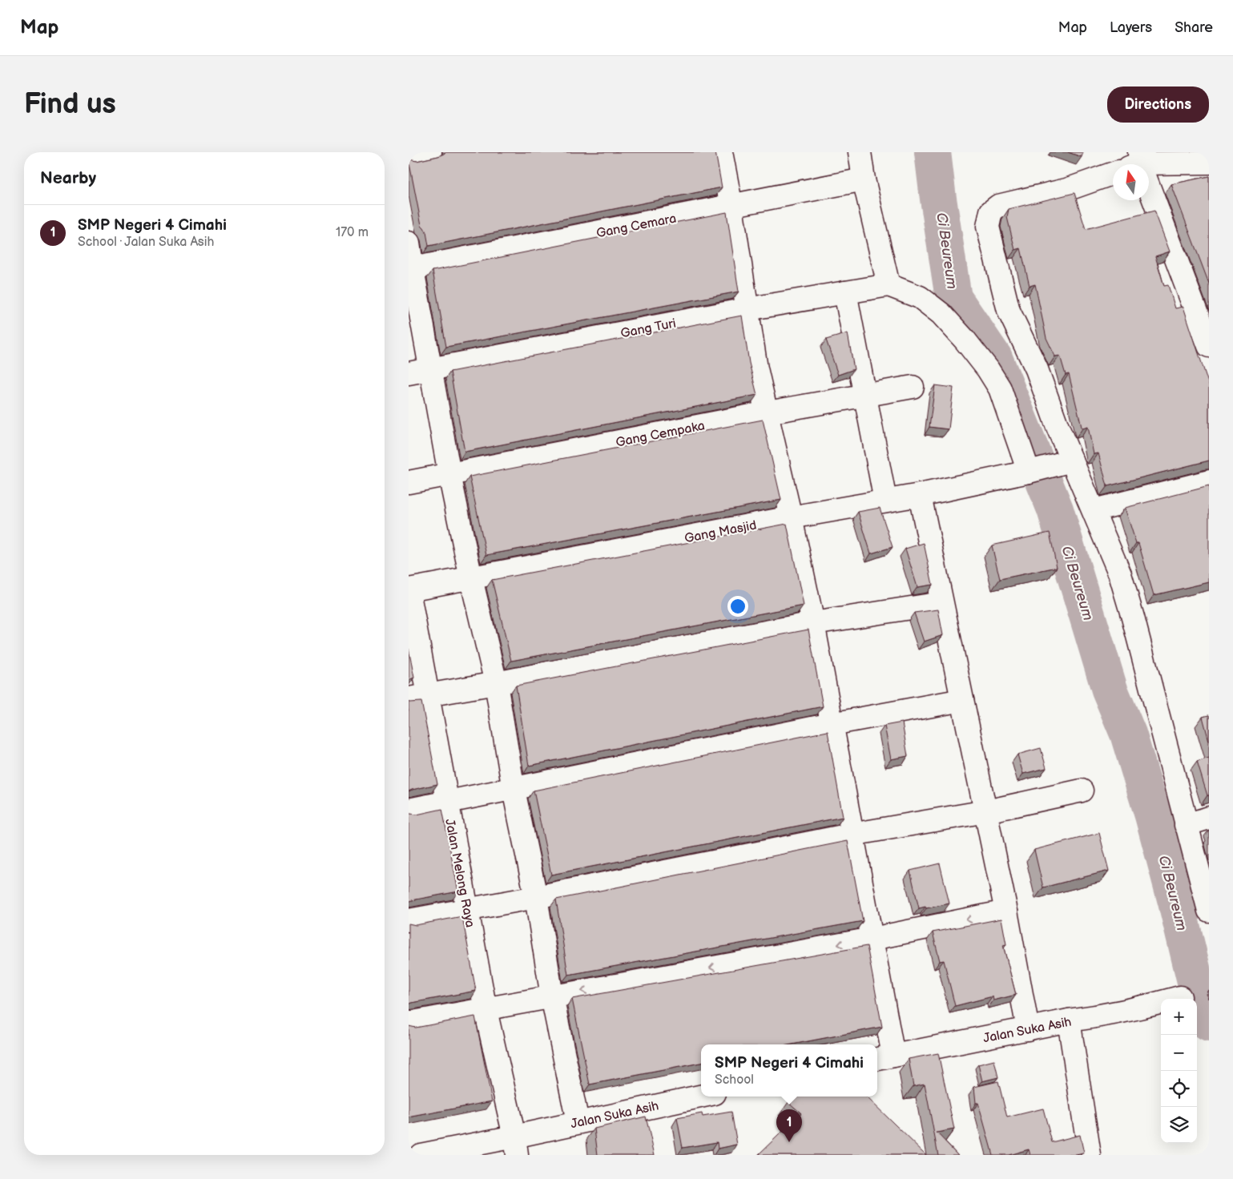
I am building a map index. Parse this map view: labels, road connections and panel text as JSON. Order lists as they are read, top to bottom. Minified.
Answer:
{"streets":{"street":["Gang Cemara","Gang Turi","Gang Cempaka","Gang Masjid","Jalan Melong Raya","Jalan Suka Asih"]},"crossings":[["Gang Masjid","Jalan Melong Raya"],["Jalan Melong Raya","Jalan Suka Asih"]],"water":["Ci Beureum"],"north":"top","page":{"header":"Map","nav":["Map","Layers","Share"],"buttons":"Directions","title":"Find us","heading":"Nearby","list":[{"mark":"1","name":"SMP Negeri 4 Cimahi","note":"School · Jalan Suka Asih","value":"170 m"}],"map_buttons":["+","−"],"popup":["SMP Negeri 4 Cimahi","School"],"pins":"1"}}
